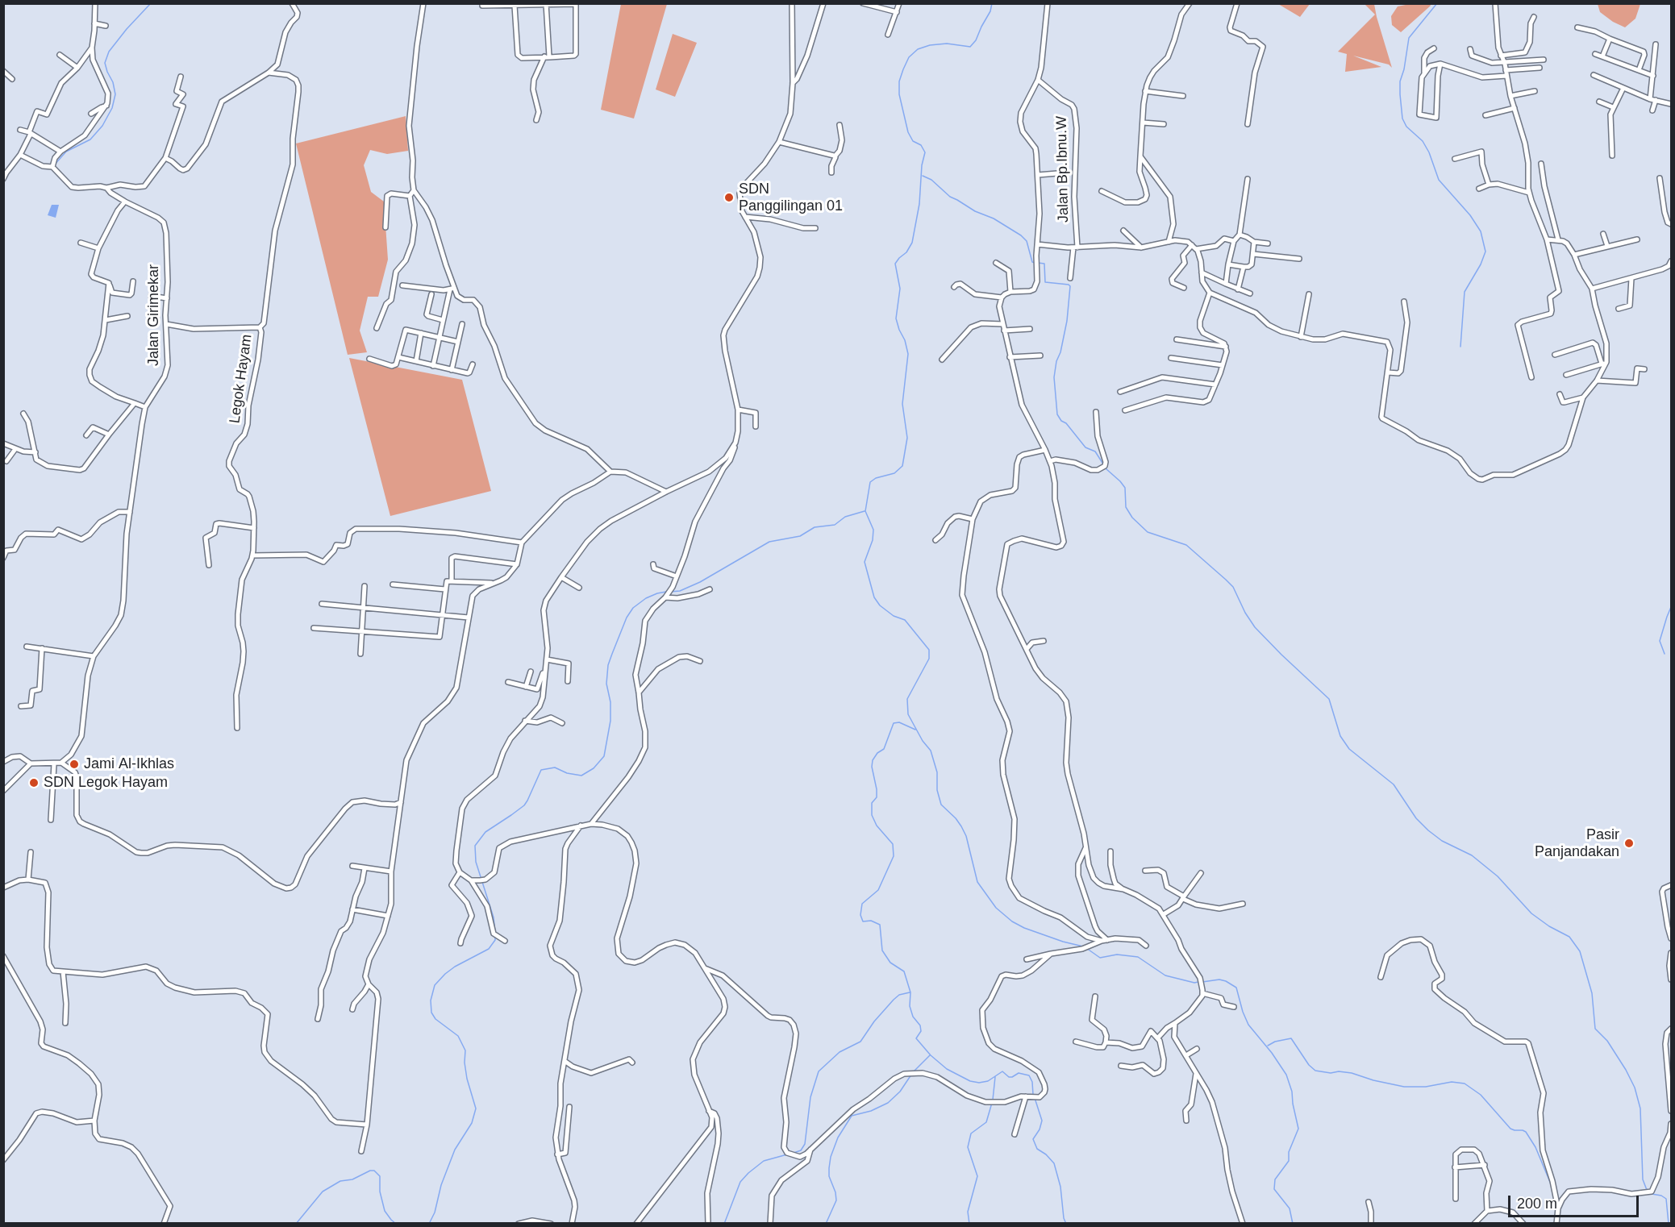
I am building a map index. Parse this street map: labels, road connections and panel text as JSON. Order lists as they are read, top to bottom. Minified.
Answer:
{"streets":{"street":["Jalan Bp.Ibnu.W","Jalan Girimekar","Legok Hayam"]},"places":["SDN Panggilingan 01","Jami Al-Ikhlas","SDN Legok Hayam","Pasir Panjandakan"],"scale_bar":"200 m"}
